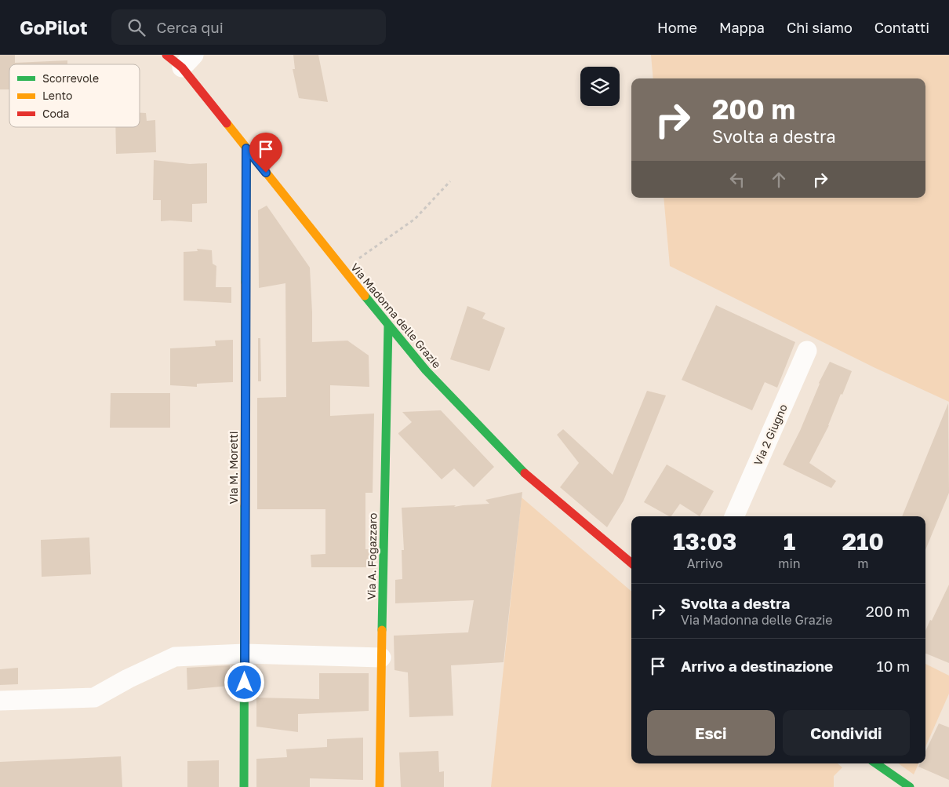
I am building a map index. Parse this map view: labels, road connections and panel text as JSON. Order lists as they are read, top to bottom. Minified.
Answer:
{"streets":{"street":["Via Madonna delle Grazie","Via 2 Giugno","Via M. Moretti","Via A. Fogazzaro"]},"crossings":[["Via Madonna delle Grazie","Via M. Moretti"],["Via Madonna delle Grazie","Via A. Fogazzaro"]],"legend":["Scorrevole","Lento","Coda"],"page":{"header":"GoPilot","search":"Cerca qui","nav":["Home","Mappa","Chi siamo","Contatti"],"turn":["200 m","Svolta a destra"],"eta":["13:03","Arrivo","1","min","210","m"],"list":[{"name":"Svolta a destra","note":"Via Madonna delle Grazie","value":"200 m"},{"name":"Arrivo a destinazione","value":"10 m"}],"buttons":["Esci","Condividi"]}}
